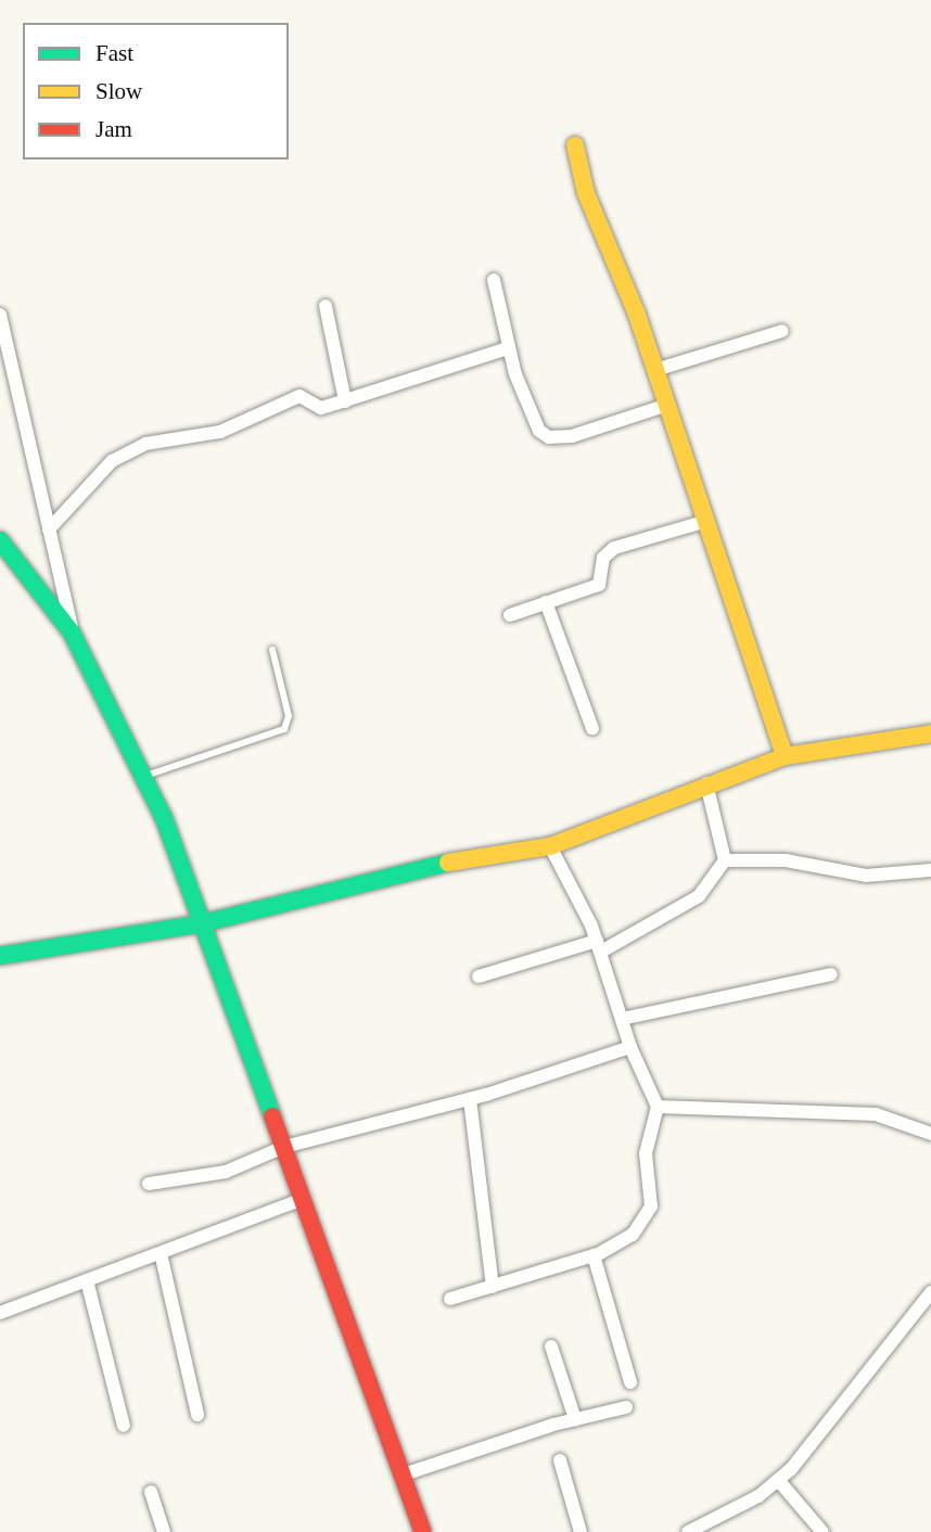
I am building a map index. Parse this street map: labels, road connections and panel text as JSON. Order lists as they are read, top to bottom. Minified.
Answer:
{"legend":["Fast","Slow","Jam"]}
